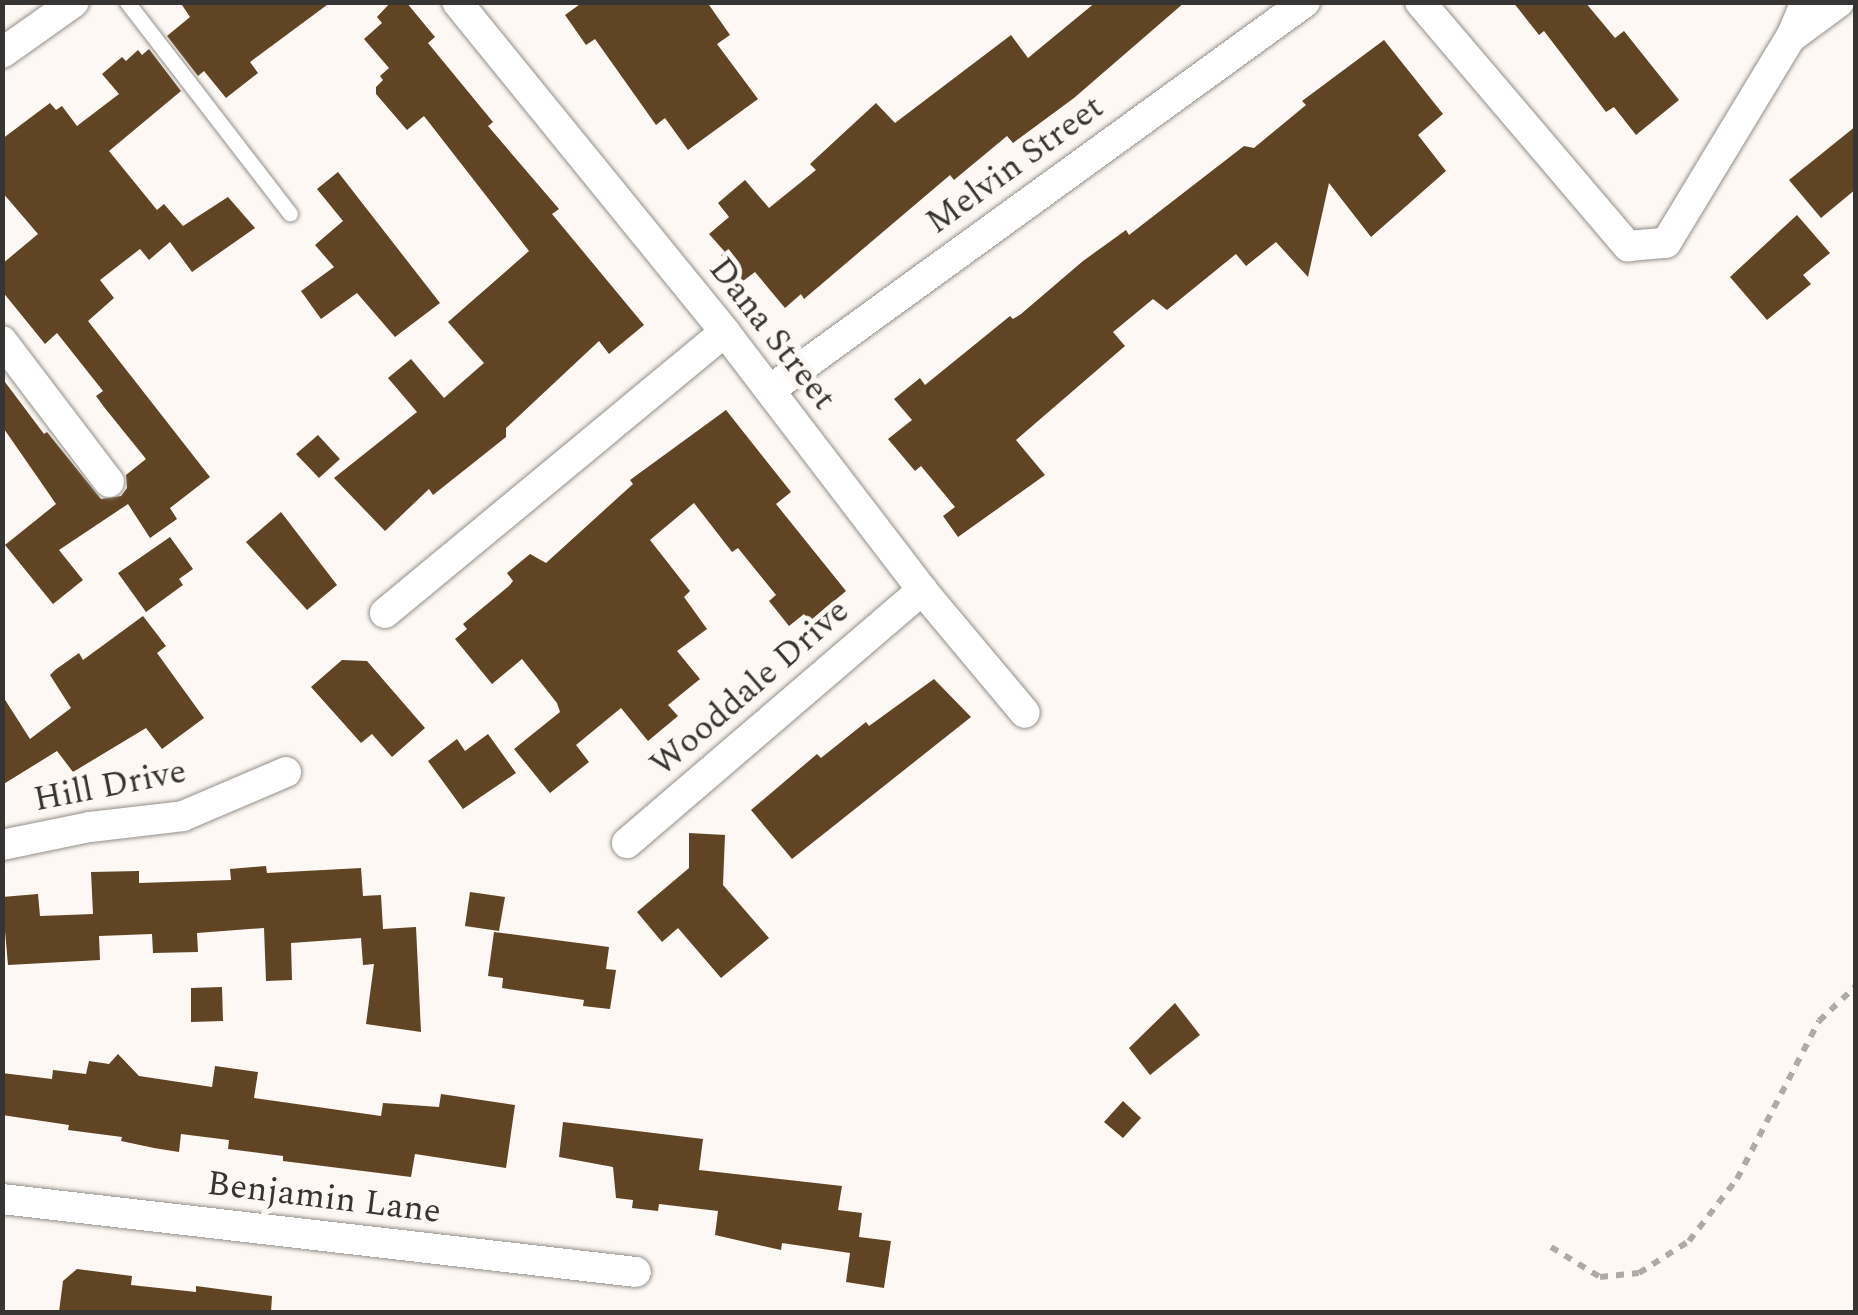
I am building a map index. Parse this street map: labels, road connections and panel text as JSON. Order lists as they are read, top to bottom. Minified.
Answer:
{"streets":{"street":["Melvin Street","Dana Street","Wooddale Drive","Hill Drive","Benjamin Lane"]},"crossings":[["Melvin Street","Dana Street"],["Dana Street","Wooddale Drive"]]}
